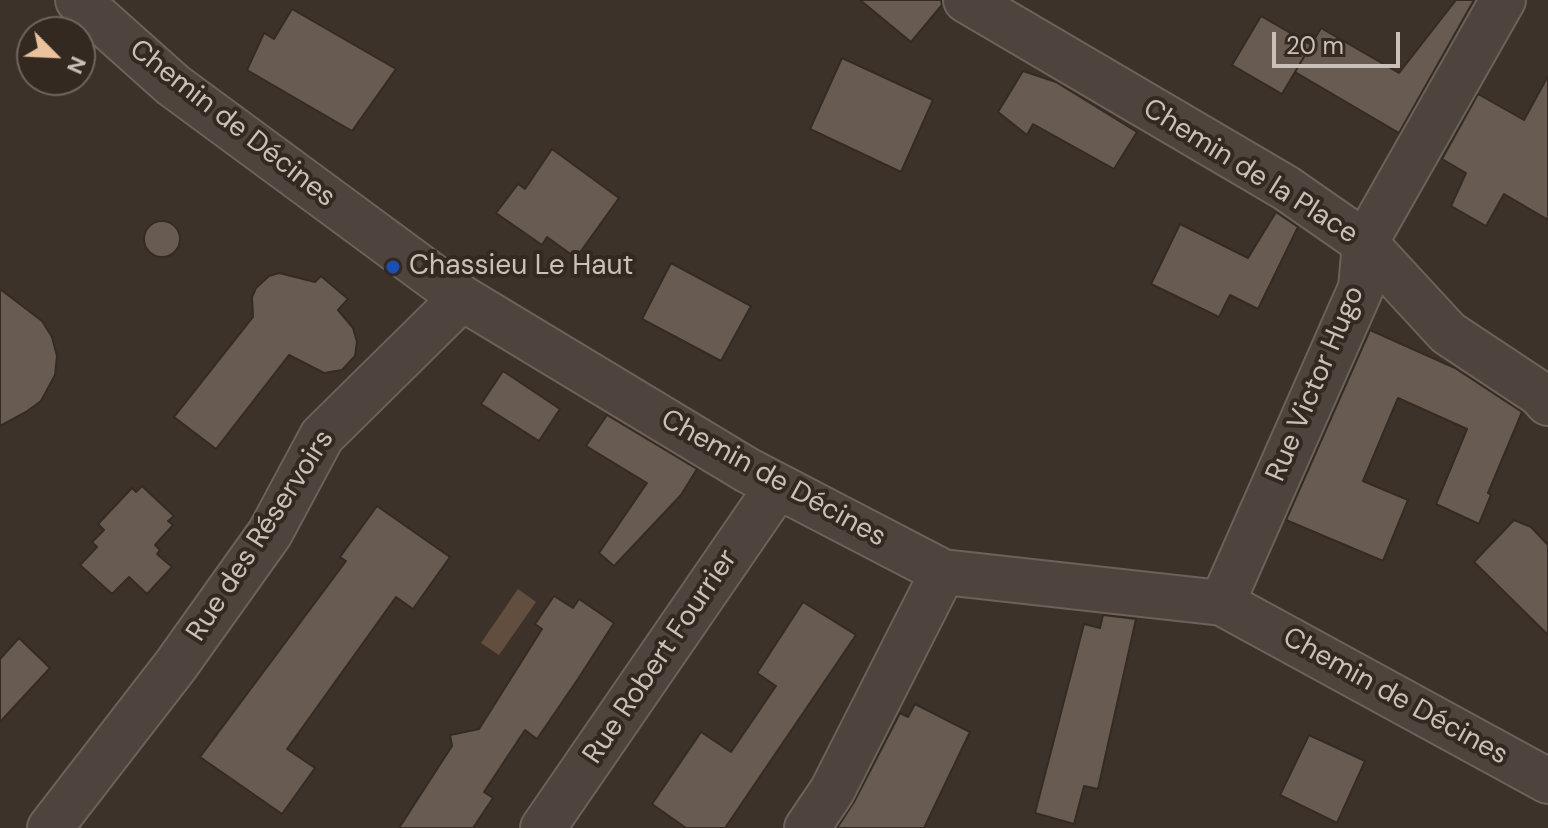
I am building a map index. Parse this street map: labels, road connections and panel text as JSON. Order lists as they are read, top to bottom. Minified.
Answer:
{"streets":{"street":["Chemin de Décines","Chemin de la Place","Rue Victor Hugo","Rue des Réservoirs","Rue Robert Fourrier"]},"crossings":[["Chemin de Décines","Rue Victor Hugo"],["Chemin de Décines","Rue des Réservoirs"],["Chemin de Décines","Rue Robert Fourrier"],["Chemin de la Place","Rue Victor Hugo"]],"places":["Chassieu Le Haut"],"scale_bar":"20 m","north":"bottom right"}
